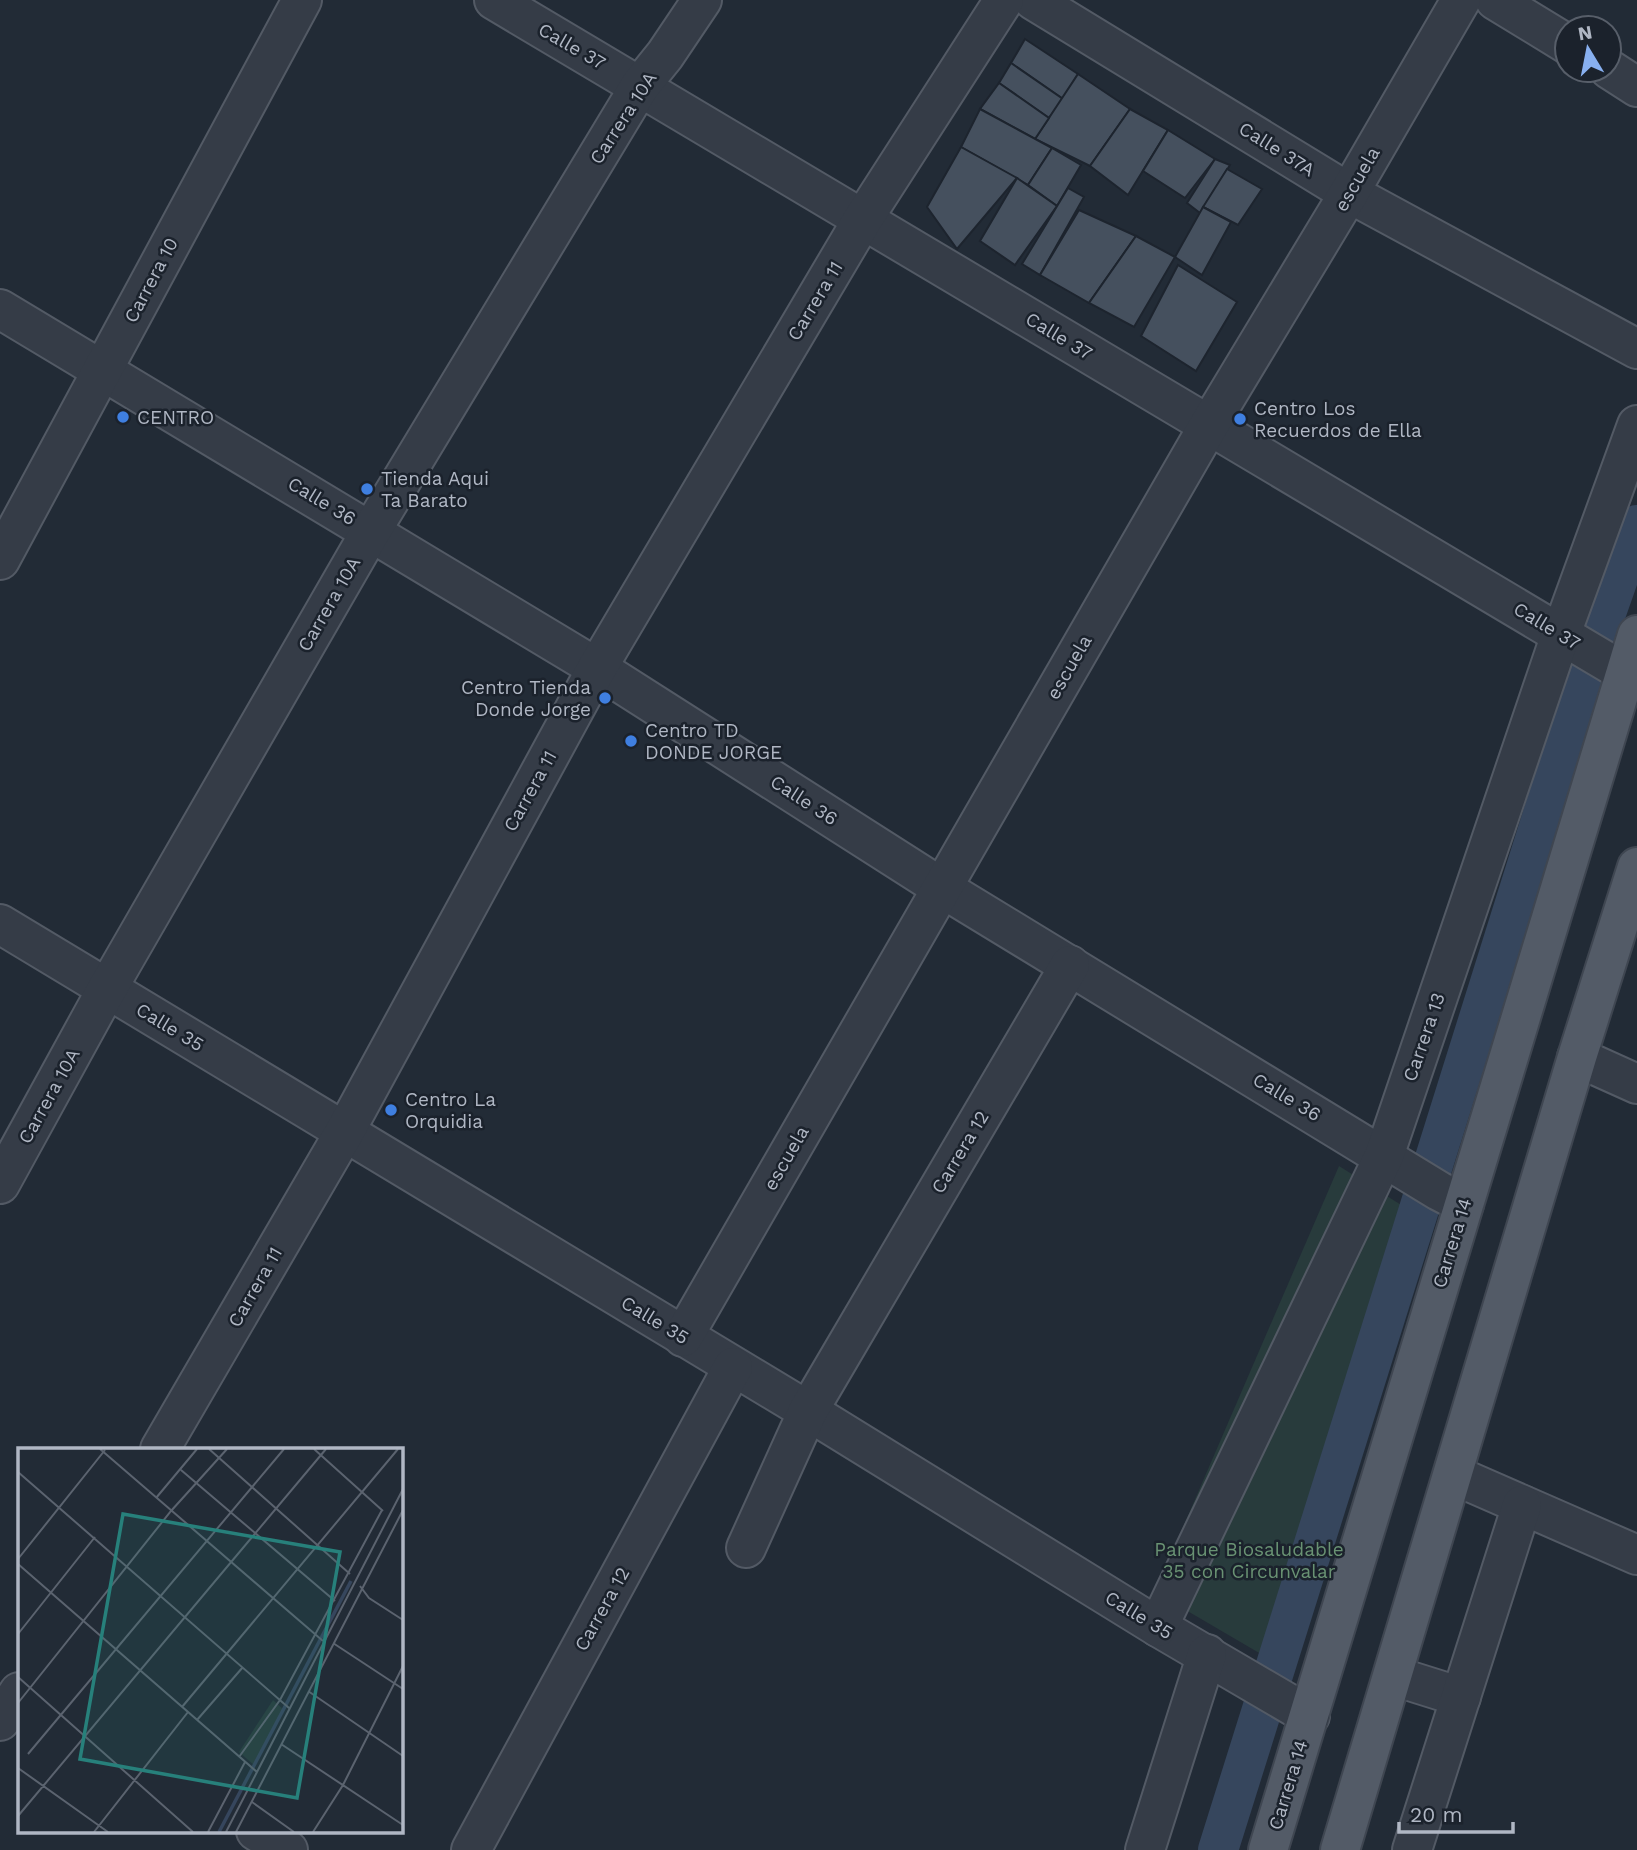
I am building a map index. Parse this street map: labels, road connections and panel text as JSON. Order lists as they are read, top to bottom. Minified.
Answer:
{"streets":{"main road":["Carrera 14"],"street":["Calle 37","Carrera 10A","Calle 37A","escuela","Carrera 10","Carrera 11","Calle 36","Calle 35","Carrera 13","Carrera 12"]},"crossings":[["Calle 37","Carrera 10A"],["Calle 37","escuela"],["Calle 37","Carrera 11"],["Calle 37","Carrera 13"],["Calle 37","Carrera 14"],["Carrera 10A","Calle 36"],["Carrera 10A","Calle 35"],["Calle 37A","escuela"],["escuela","Calle 36"],["escuela","Calle 35"],["Carrera 10","Calle 36"],["Carrera 11","Calle 36"],["Carrera 11","Calle 35"],["Calle 36","Carrera 13"],["Calle 36","Carrera 12"],["Calle 36","Carrera 14"],["Calle 35","Carrera 13"],["Calle 35","Carrera 12"],["Calle 35","Carrera 14"]],"parks":["Parque Biosaludable 35 con Circunvalar"],"places":["CENTRO","Centro Los Recuerdos de Ella","Tienda Aqui Ta Barato","Centro Tienda Donde Jorge","Centro TD DONDE JORGE","Centro La Orquidia"],"scale_bar":"20 m","north":"top"}
